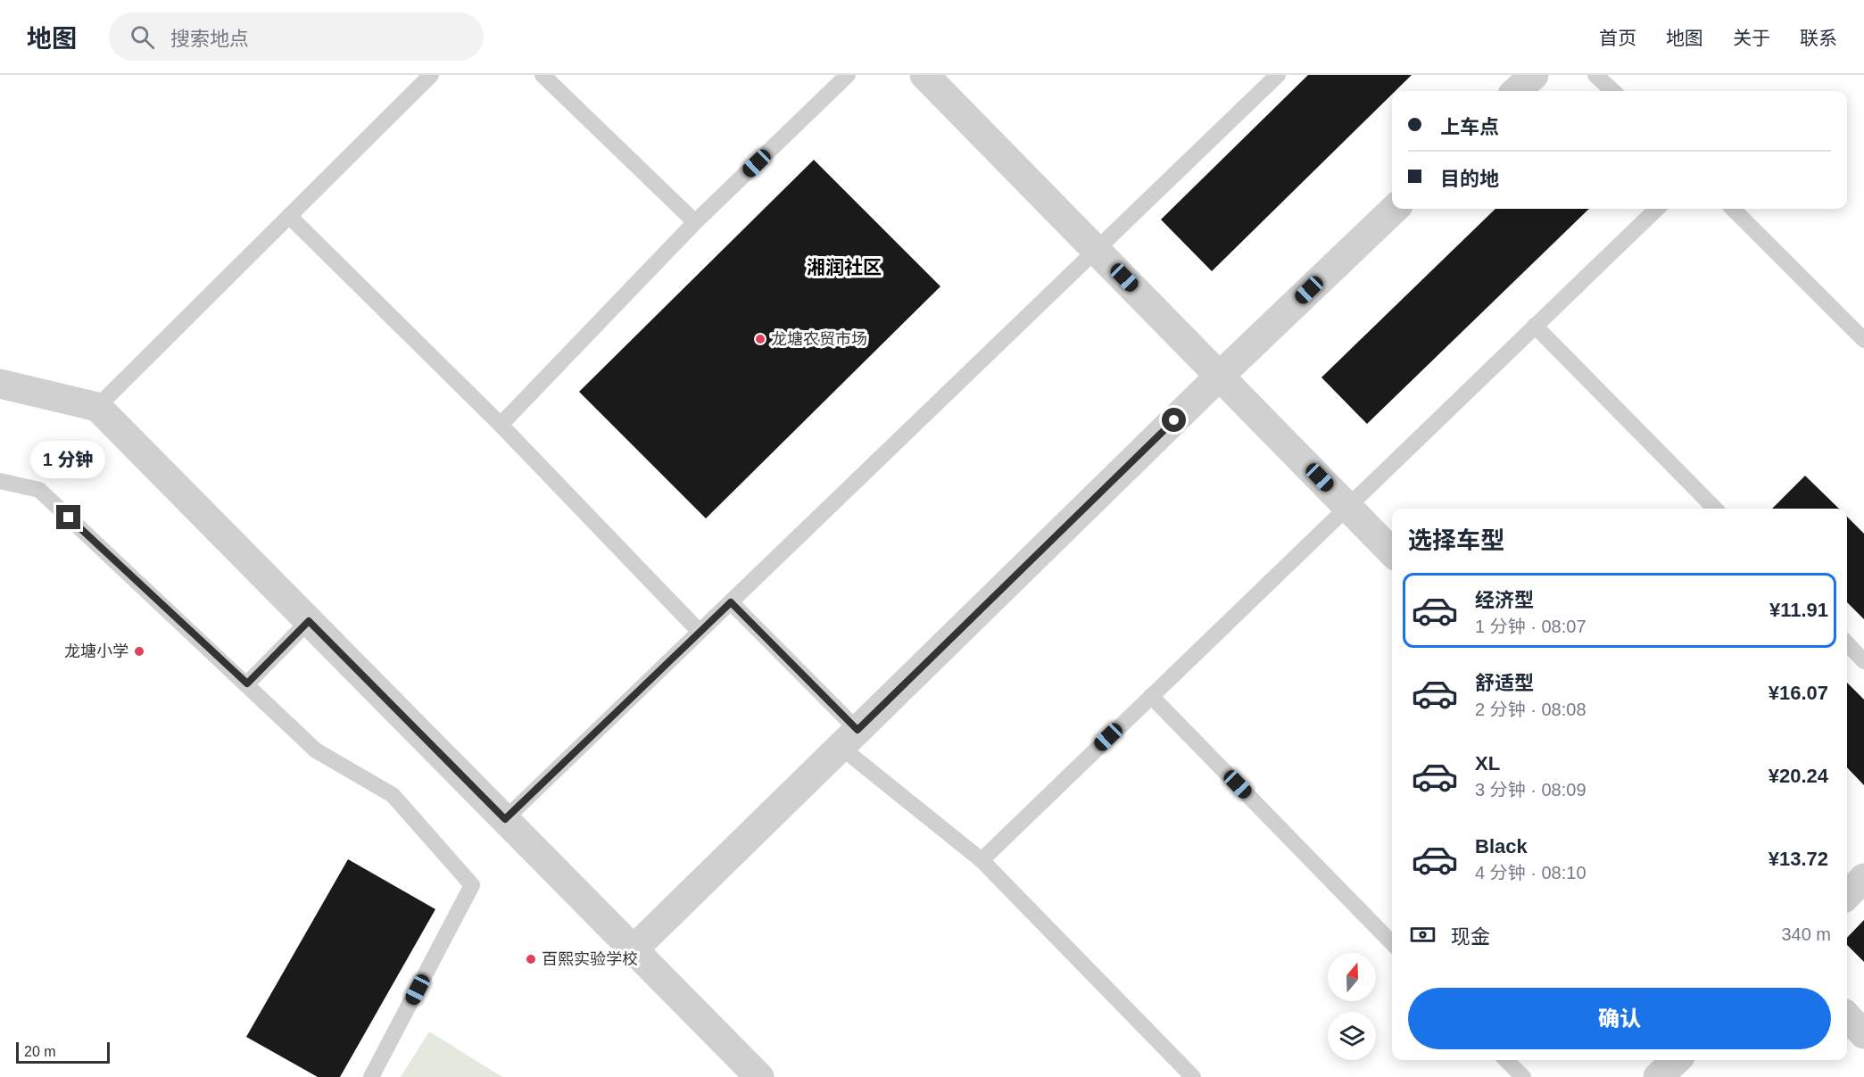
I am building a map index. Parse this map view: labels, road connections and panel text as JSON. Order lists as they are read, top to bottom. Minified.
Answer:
{"districts":["湘润社区"],"places":["龙塘农贸市场","龙塘小学","百熙实验学校"],"scale_bar":"20 m","north":"top","page":{"header":"地图","search":"搜索地点","nav":["首页","地图","关于","联系"],"banner":["上车点","目的地"],"bubble":"1 分钟","heading":"选择车型","list":[{"name":"经济型","note":"1 分钟 · 08:07","value":"¥11.91"},{"name":"舒适型","note":"2 分钟 · 08:08","value":"¥16.07"},{"name":"XL","note":"3 分钟 · 08:09","value":"¥20.24"},{"name":"Black","note":"4 分钟 · 08:10","value":"¥13.72"}],"pay":["现金","340 m"],"buttons":"确认","scale":"20 m"}}
